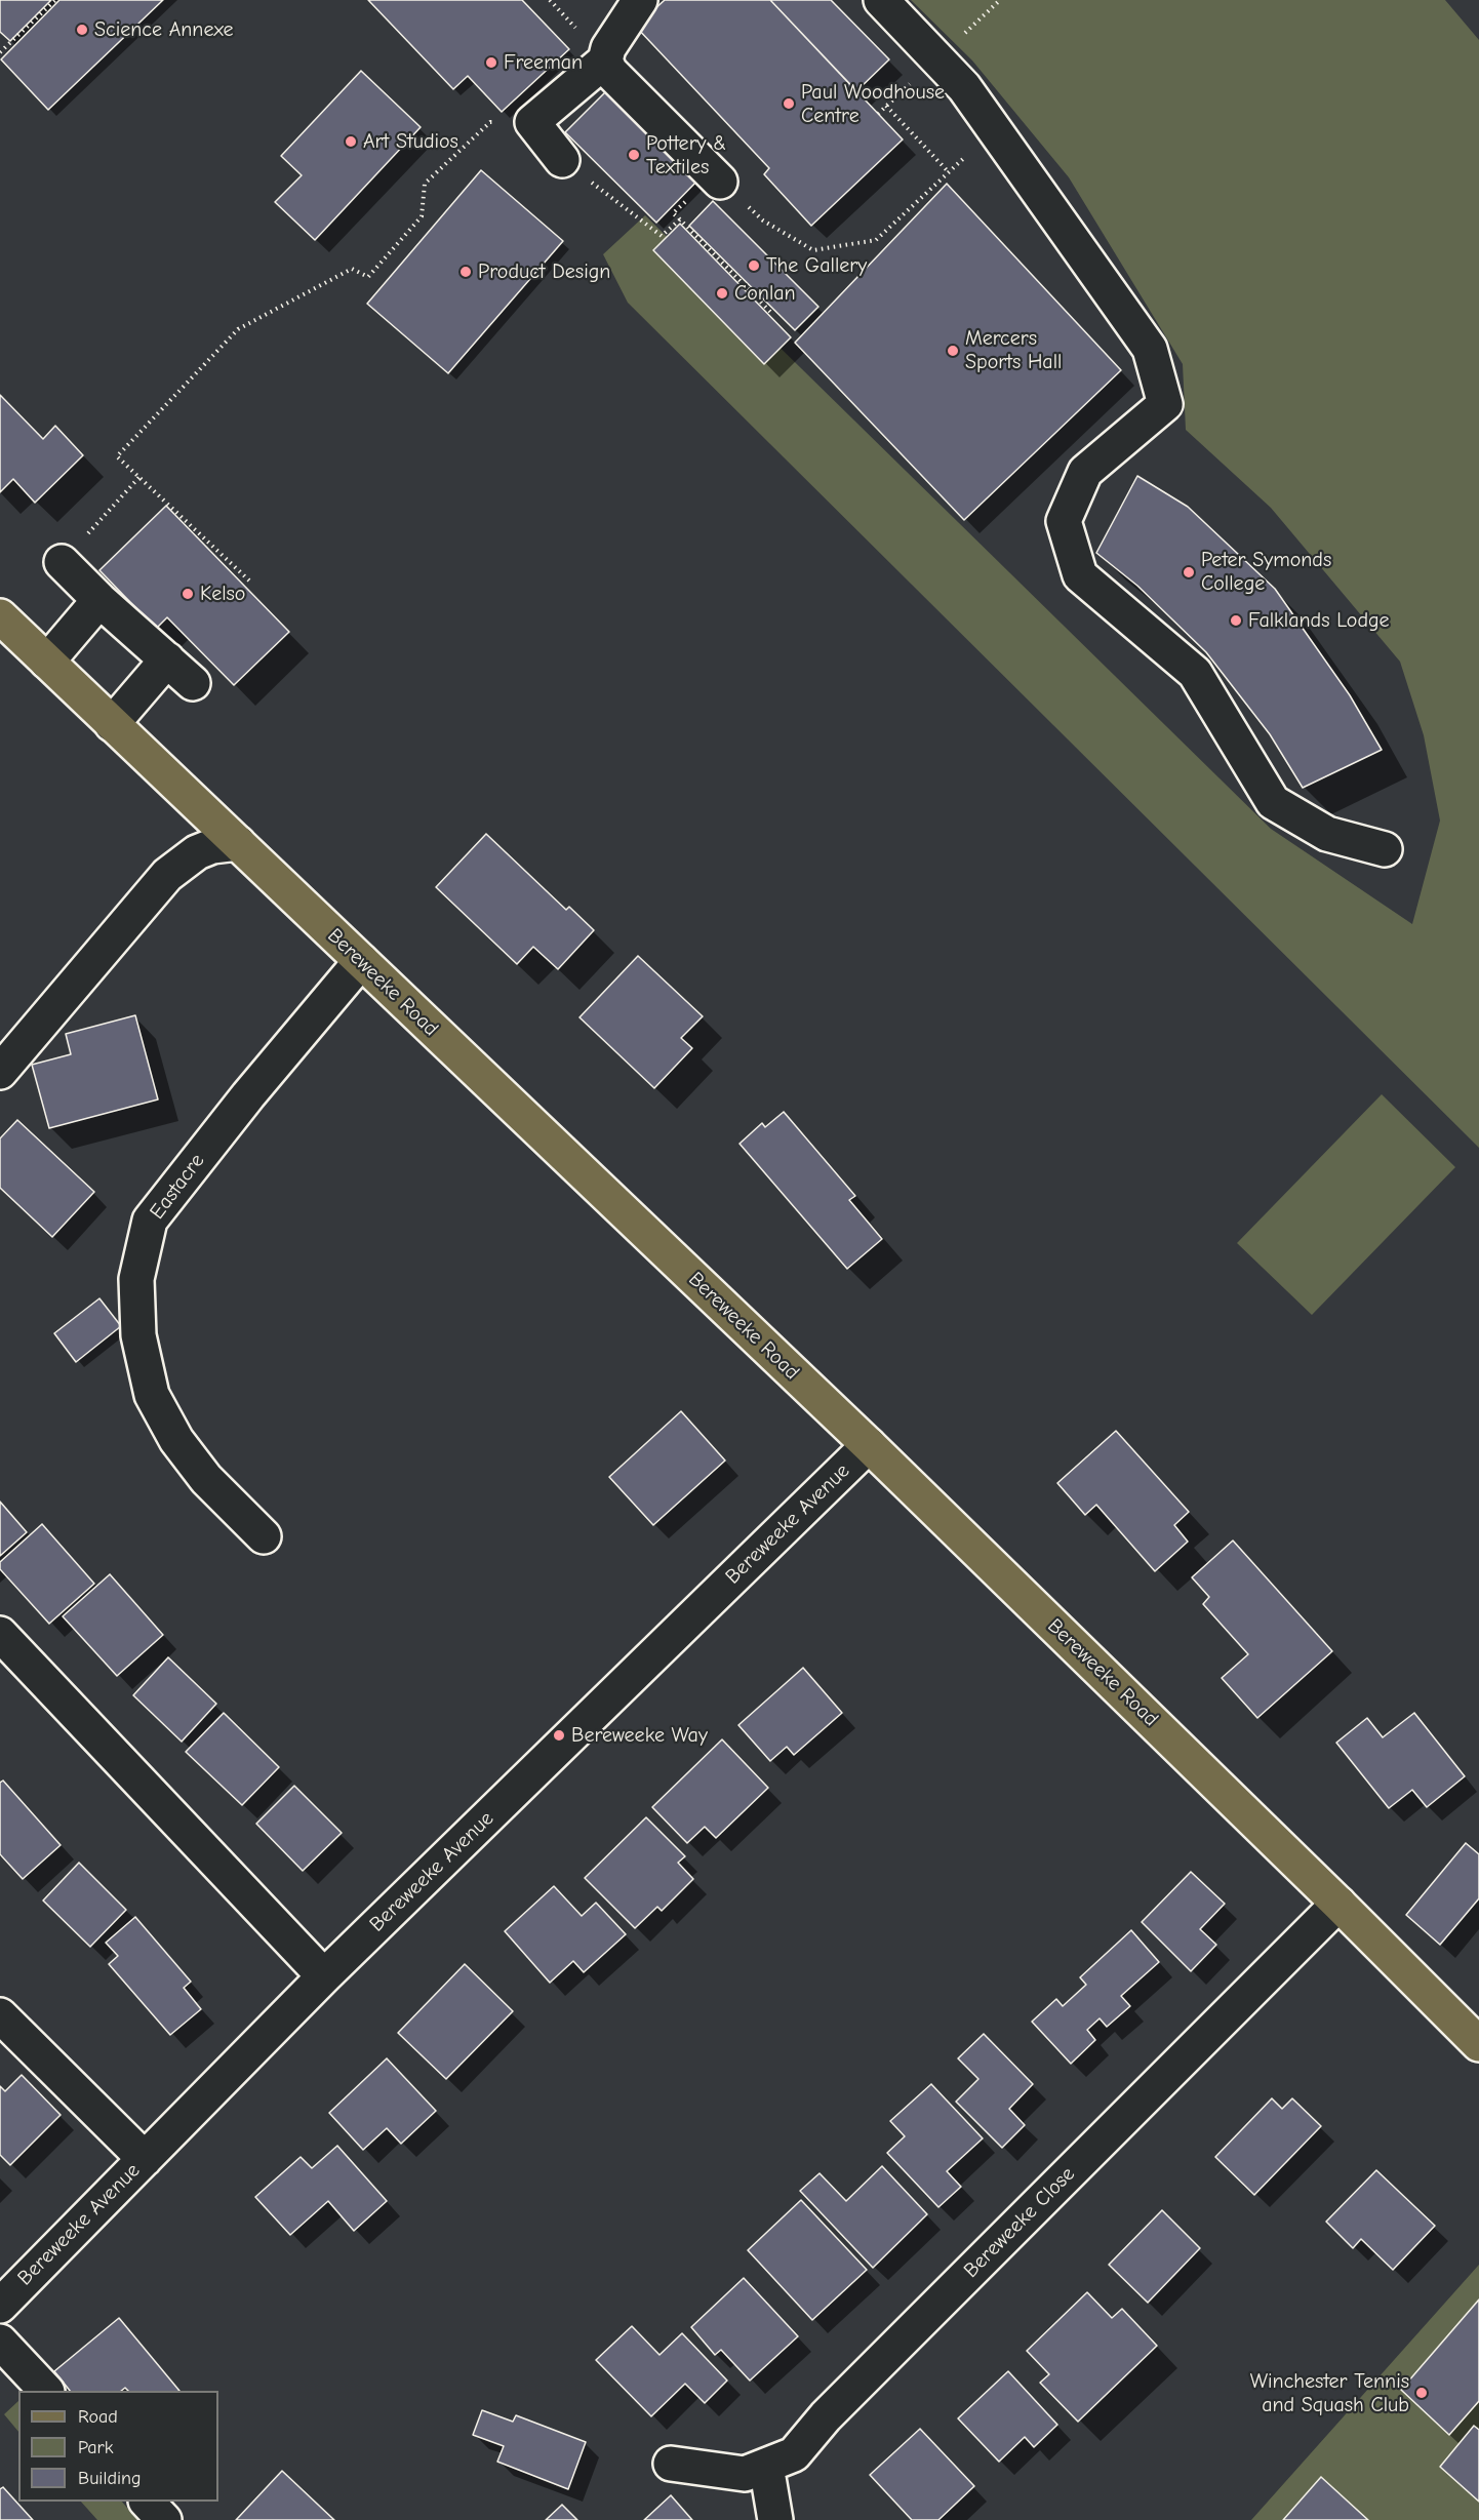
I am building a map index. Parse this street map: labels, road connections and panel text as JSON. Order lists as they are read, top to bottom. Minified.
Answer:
{"streets":{"main road":["Bereweeke Road"],"street":["Eastacre","Bereweeke Avenue","Bereweeke Close"]},"crossings":[["Bereweeke Road","Eastacre"],["Bereweeke Road","Bereweeke Avenue"],["Bereweeke Road","Bereweeke Close"]],"places":["Science Annexe","Freeman","Paul Woodhouse Centre","Art Studios","Pottery & Textiles","The Gallery","Product Design","Conlan","Mercers Sports Hall","Peter Symonds College","Kelso","Falklands Lodge","Bereweeke Way","Winchester Tennis and Squash Club"],"legend":["Road","Park","Building"]}
